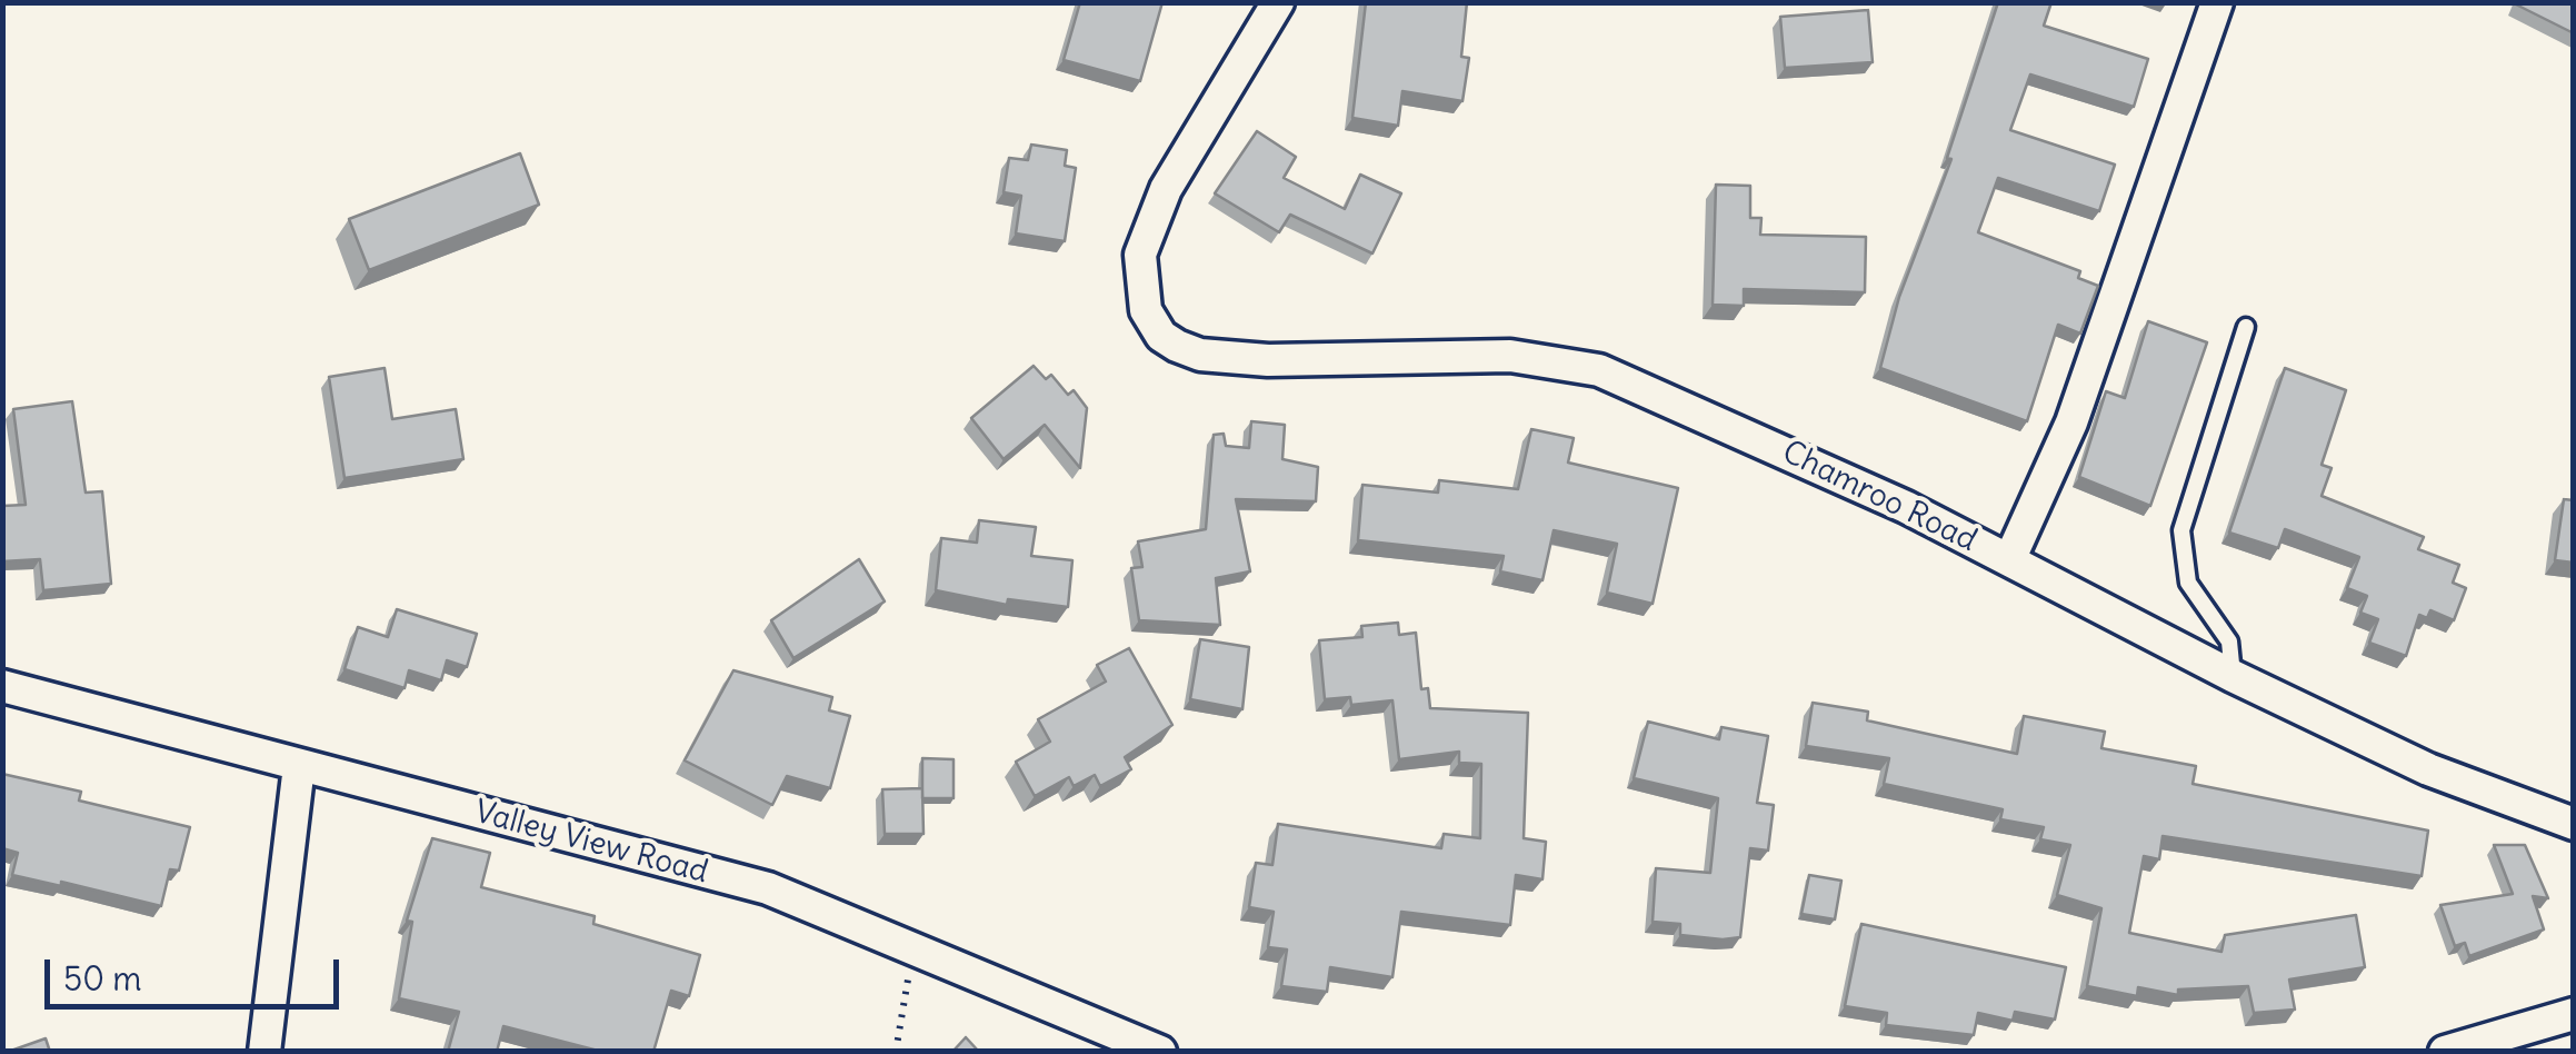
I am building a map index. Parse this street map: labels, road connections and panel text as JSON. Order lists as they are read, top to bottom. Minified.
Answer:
{"streets":{"street":["Chamroo Road","Valley View Road"]},"scale_bar":"50 m"}
